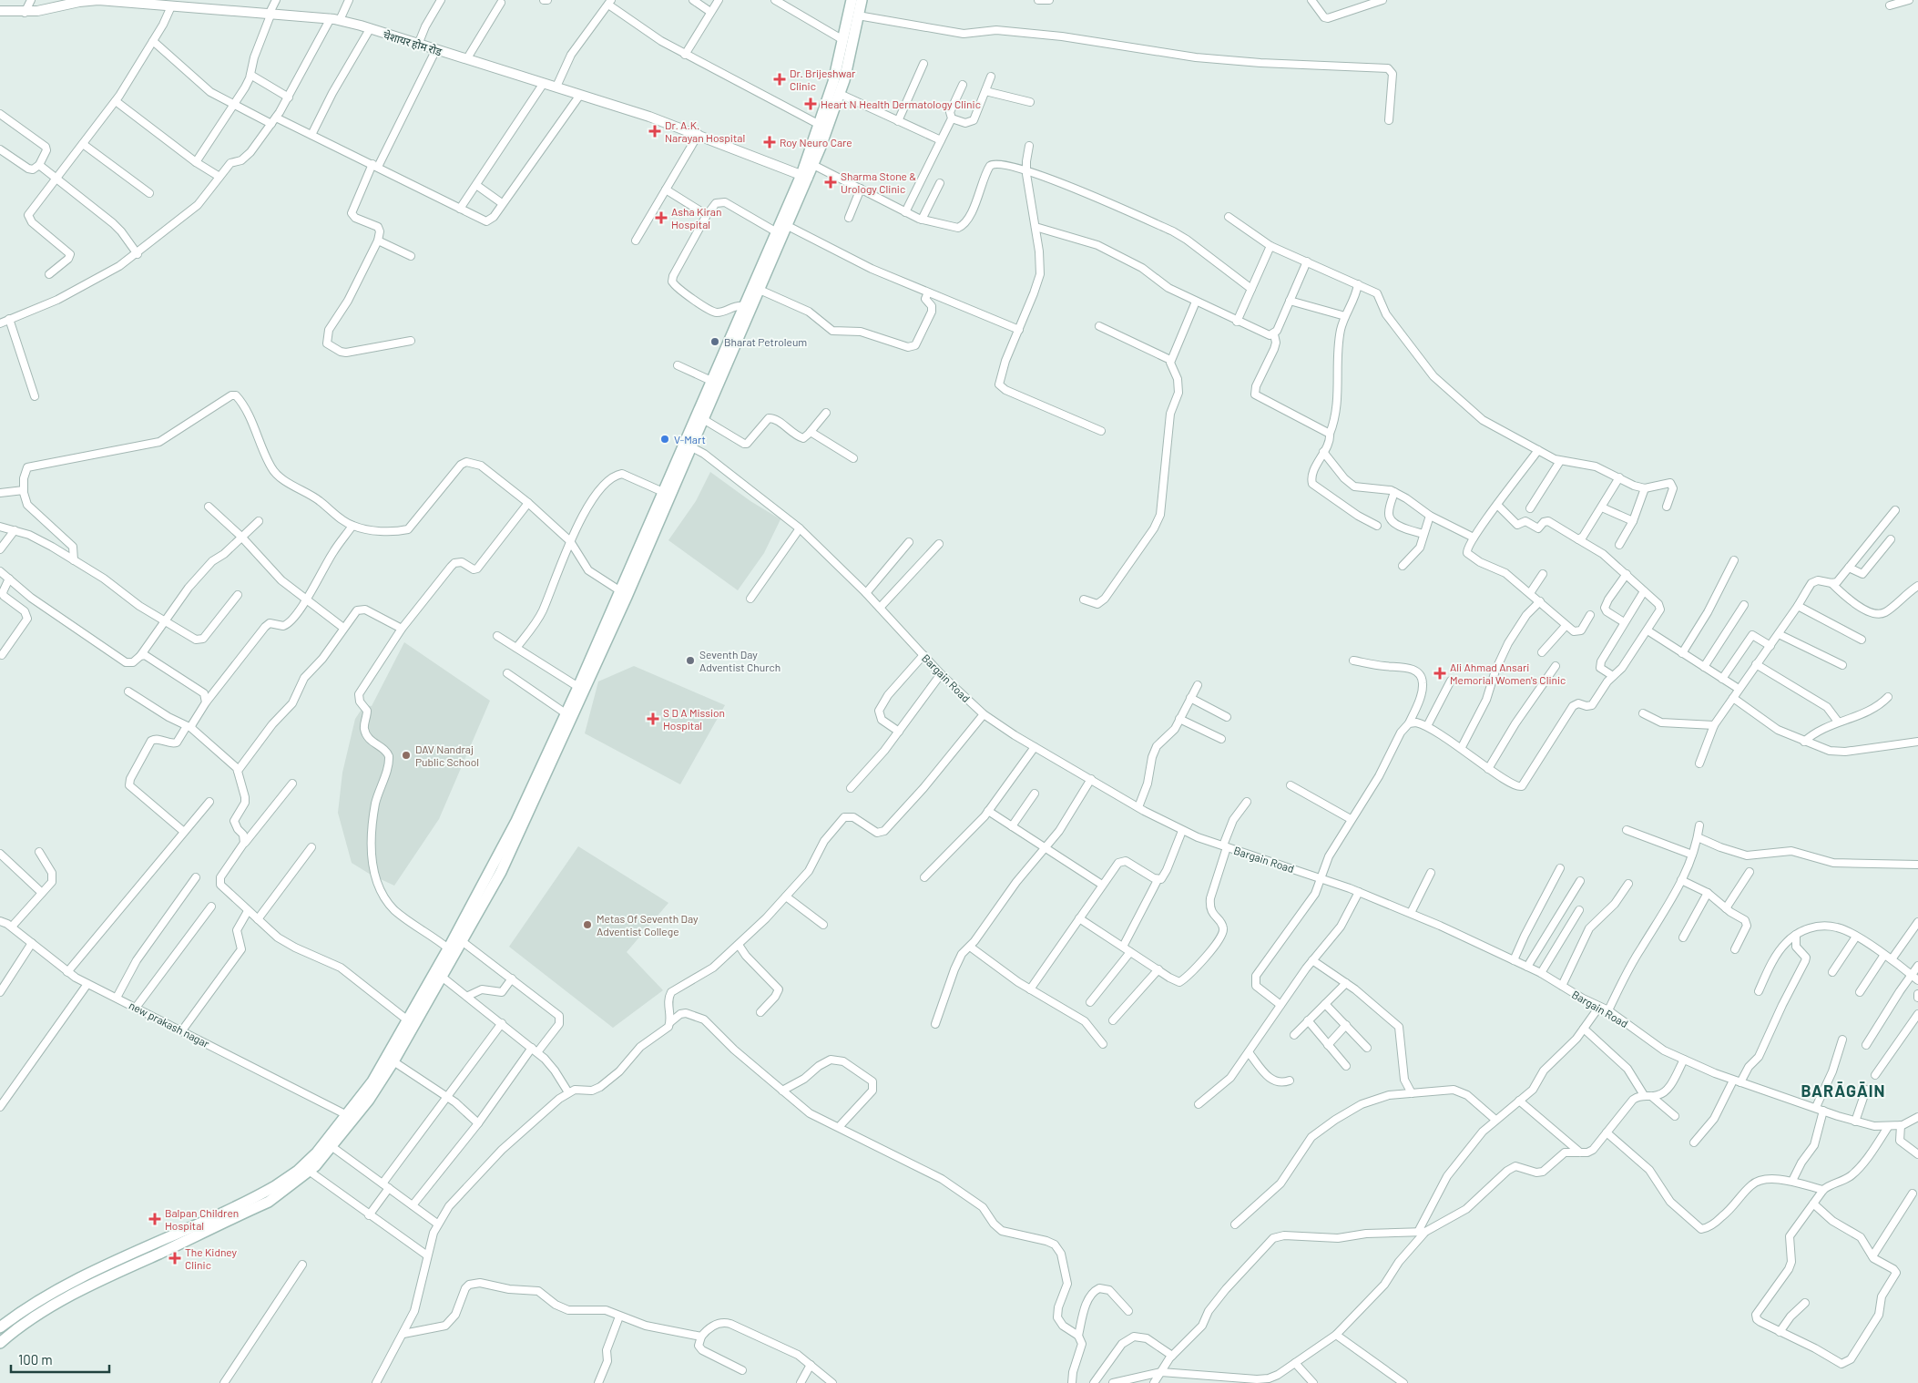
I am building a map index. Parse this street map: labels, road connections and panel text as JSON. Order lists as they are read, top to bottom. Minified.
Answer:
{"streets":{"street":["चेशायर होम रोड","Bargain Road","new prakash nagar"]},"districts":["BARĀGĀIN"],"places":{"health":["Dr. Brijeshwar Clinic","Heart N Health Dermatology Clinic","Dr. A.K. Narayan Hospital","Roy Neuro Care","Sharma Stone & Urology Clinic","Asha Kiran Hospital","Ali Ahmad Ansari Memorial Women's Clinic","S D A Mission Hospital","Balpan Children Hospital","The Kidney Clinic"],"other":["Bharat Petroleum","V-Mart","Seventh Day Adventist Church","DAV Nandraj Public School","Metas Of Seventh Day Adventist College"]},"scale_bar":"100 m"}
